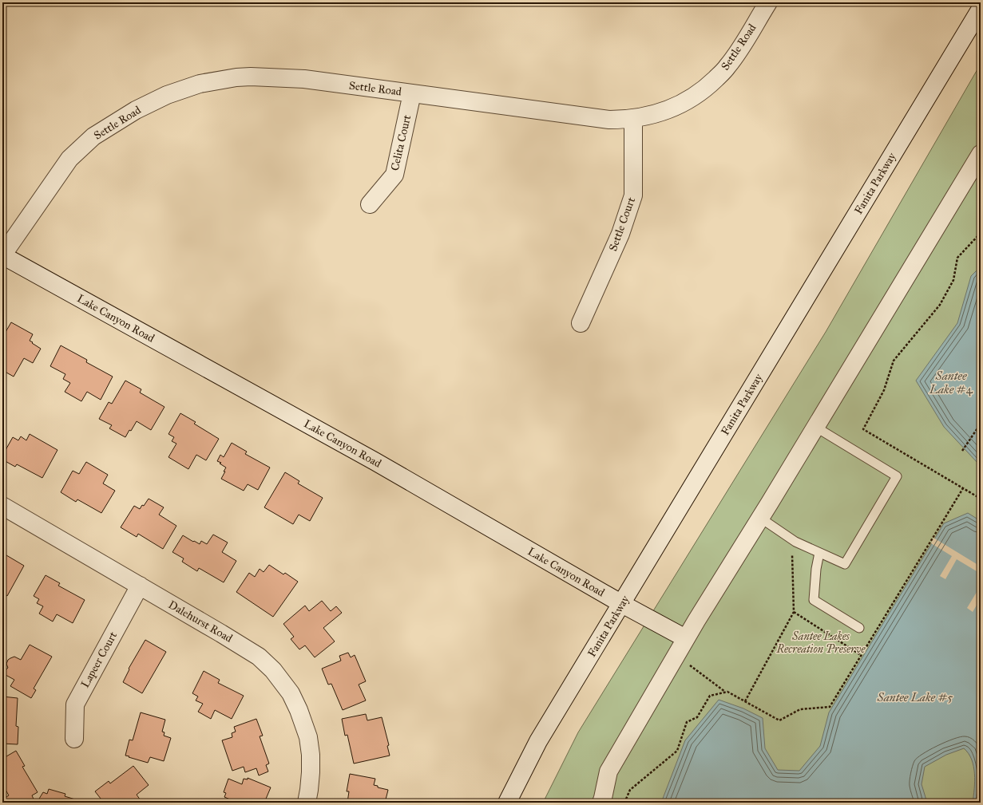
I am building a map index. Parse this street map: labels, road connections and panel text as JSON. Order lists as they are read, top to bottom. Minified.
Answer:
{"streets":{"street":["Settle Road","Celita Court","Fanita Parkway","Settle Court","Lake Canyon Road","Dalehurst Road","Lapeer Court"]},"crossings":[["Settle Road","Celita Court"],["Settle Road","Settle Court"],["Settle Road","Lake Canyon Road"],["Fanita Parkway","Lake Canyon Road"],["Dalehurst Road","Lapeer Court"]],"water":["Santee Lake #4","Santee Lake #5"],"parks":["Santee Lakes Recreation Preserve"]}
